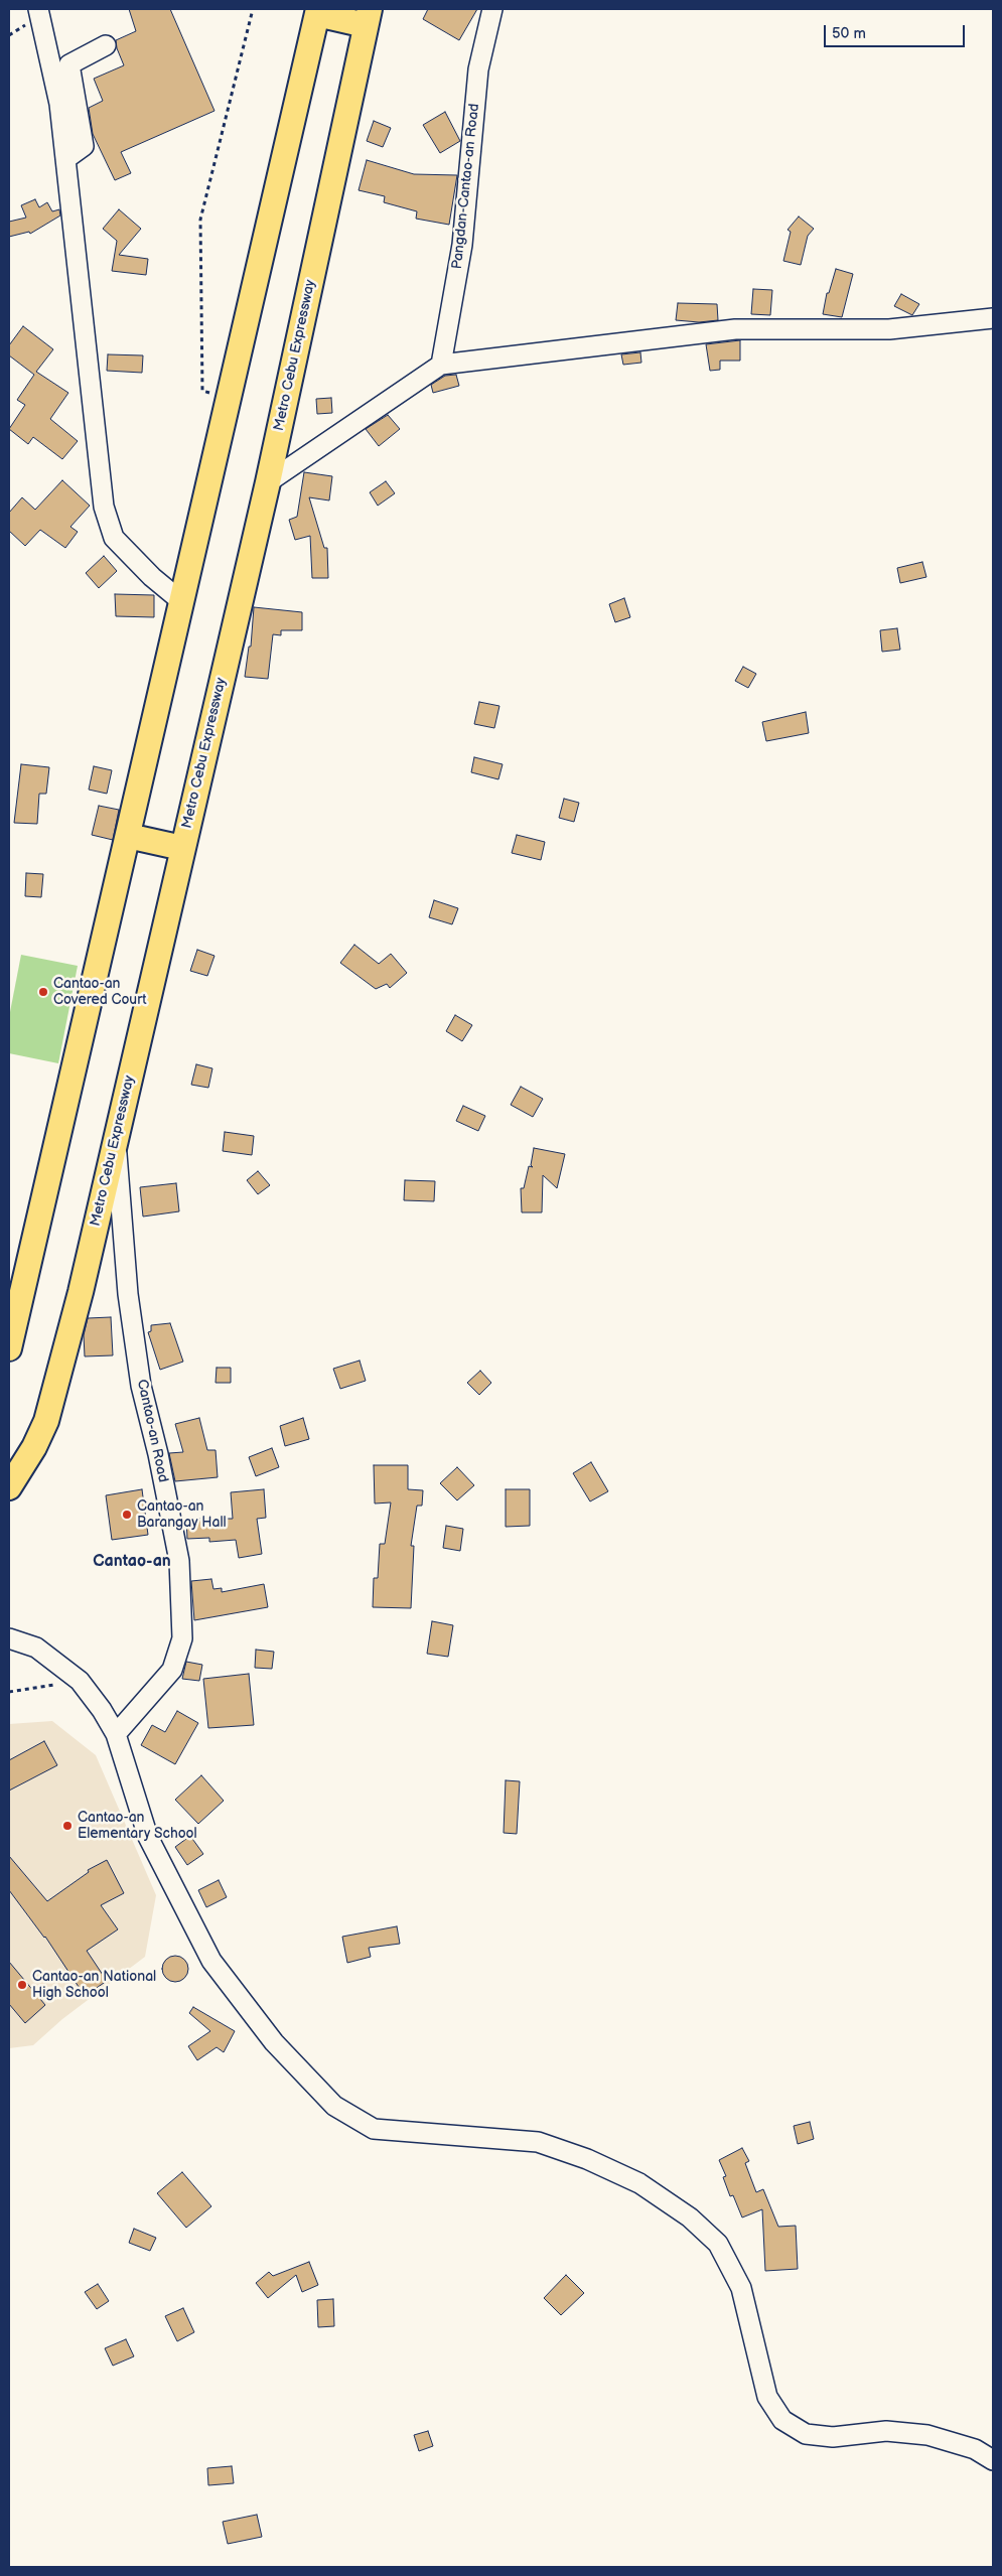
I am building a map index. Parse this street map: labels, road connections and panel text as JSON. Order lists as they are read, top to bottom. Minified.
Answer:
{"streets":{"main road":["Metro Cebu Expressway"],"street":["Pangdan-Cantao-an Road","Cantao-an Road"]},"crossings":[["Metro Cebu Expressway","Cantao-an Road"]],"districts":["Cantao-an"],"places":["Cantao-an Covered Court","Cantao-an Barangay Hall","Cantao-an Elementary School","Cantao-an National High School"],"scale_bar":"50 m"}
